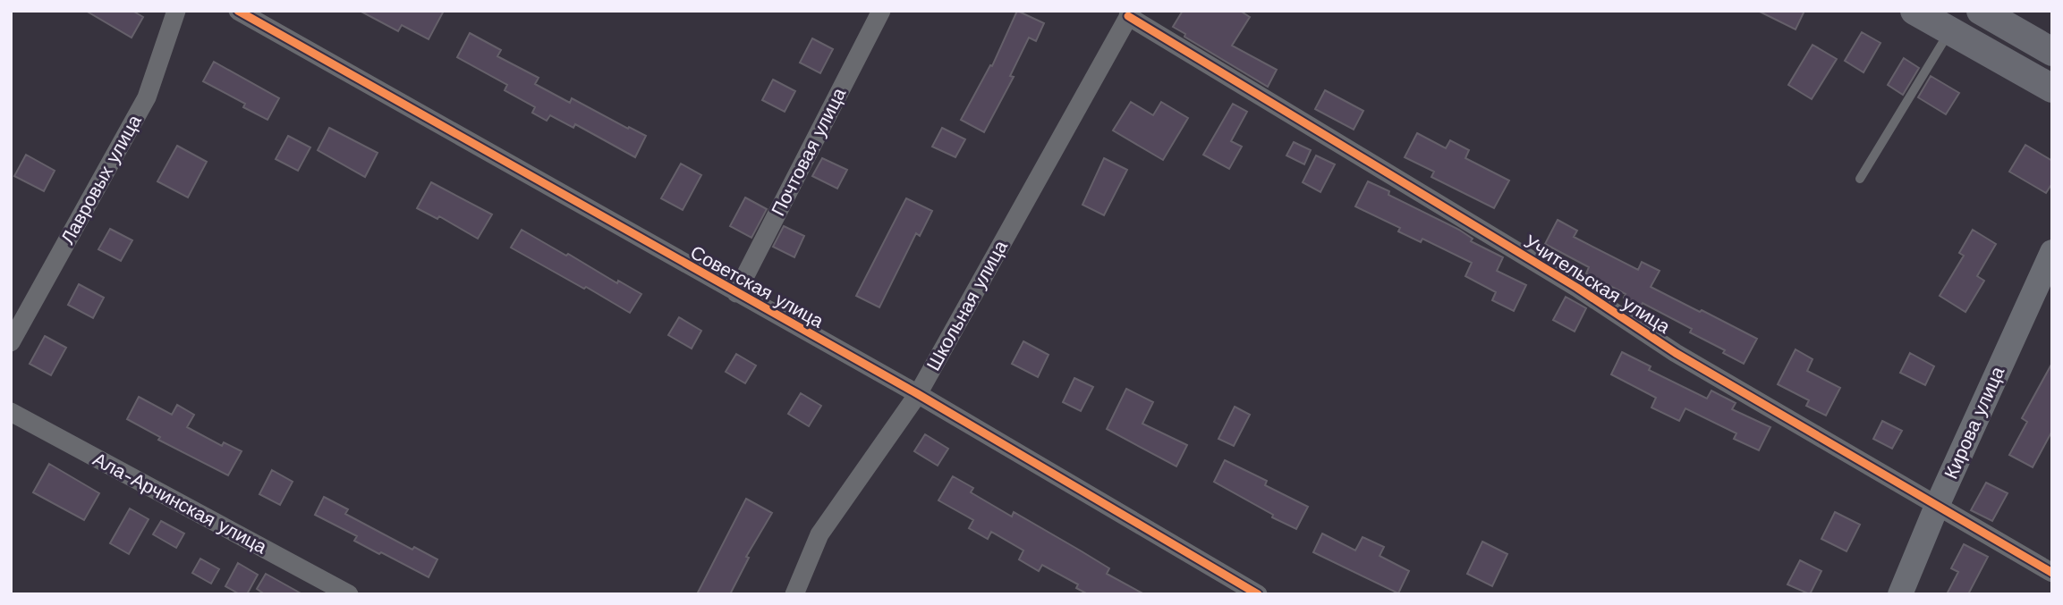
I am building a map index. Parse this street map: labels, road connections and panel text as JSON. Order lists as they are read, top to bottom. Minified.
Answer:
{"streets":{"street":["Почтовая улица","Лавровых улица","Учительская улица","Советская улица","Школьная улица","Кирова улица","Ала-Арчинская улица"]},"crossings":[["Почтовая улица","Советская улица"],["Учительская улица","Школьная улица"],["Учительская улица","Кирова улица"],["Советская улица","Школьная улица"]]}
